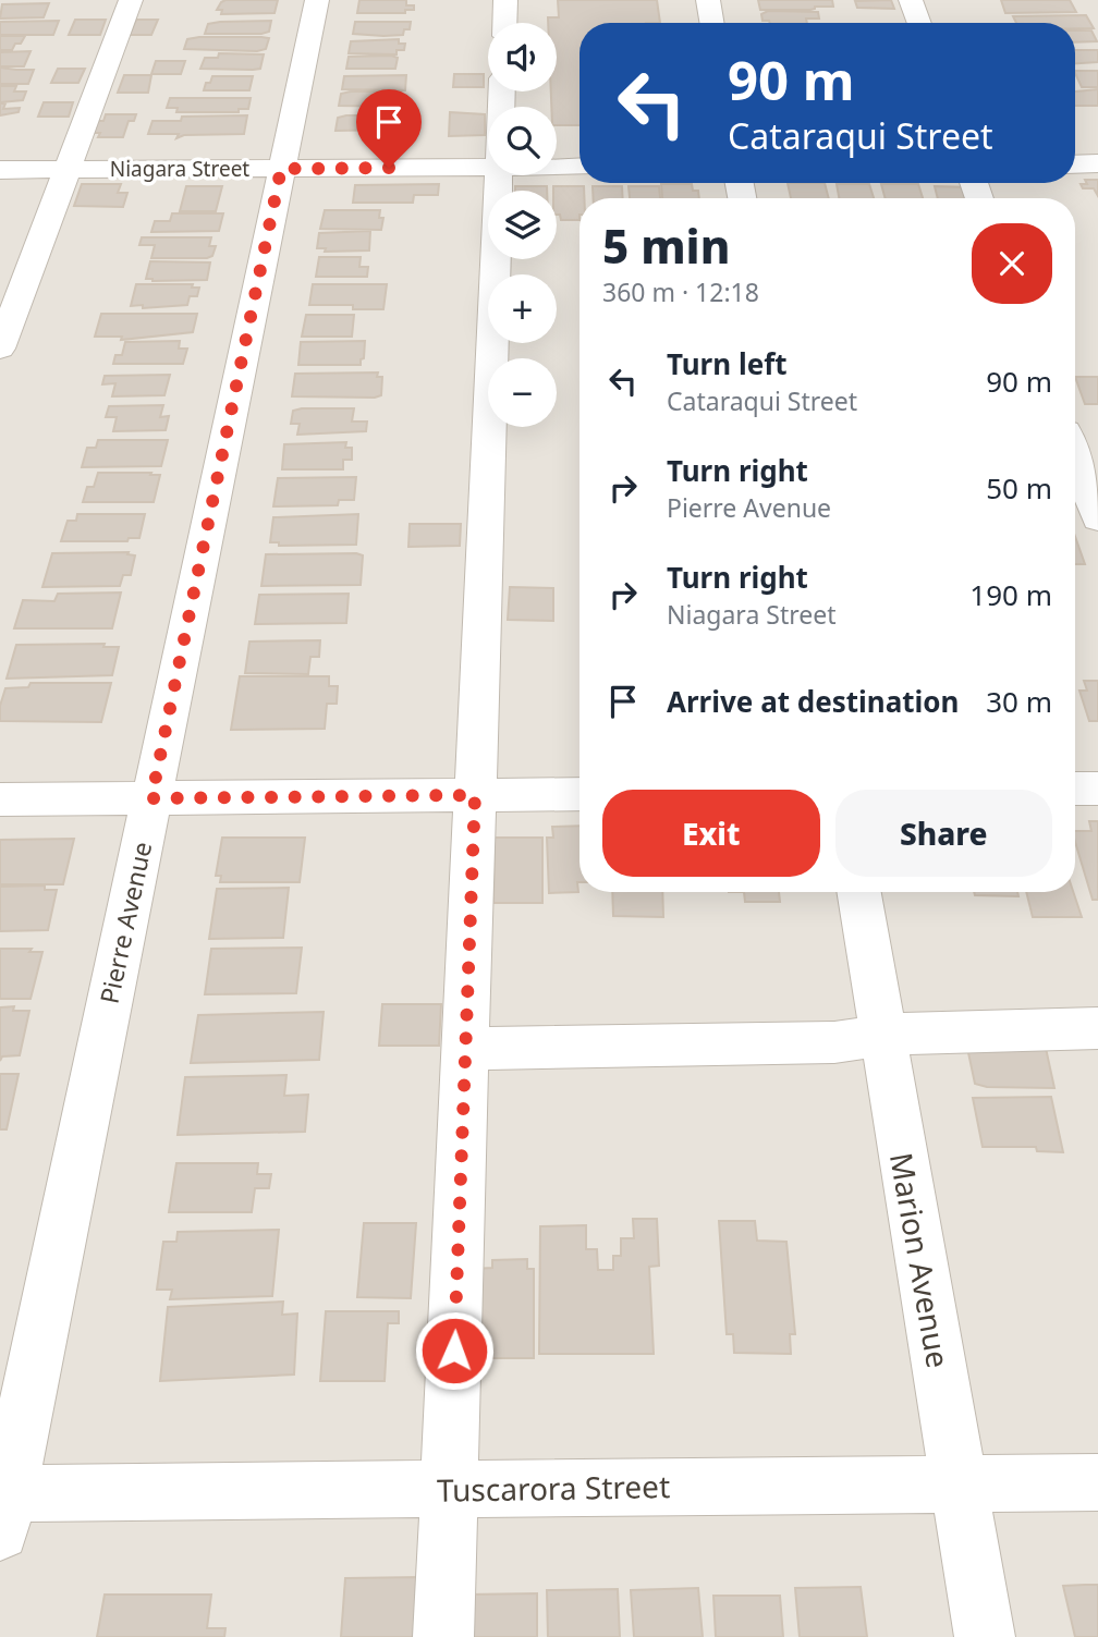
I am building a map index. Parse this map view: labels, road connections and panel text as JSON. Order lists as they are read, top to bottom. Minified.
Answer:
{"streets":{"street":["Niagara Street","Pierre Avenue","Marion Avenue","Tuscarora Street"]},"crossings":[["Niagara Street","Pierre Avenue"],["Pierre Avenue","Tuscarora Street"],["Marion Avenue","Tuscarora Street"]],"page":{"map_buttons":["+","−"],"turn":["90 m","Cataraqui Street"],"heading":["5 min","360 m · 12:18"],"list":[{"name":"Turn left","note":"Cataraqui Street","value":"90 m"},{"name":"Turn right","note":"Pierre Avenue","value":"50 m"},{"name":"Turn right","note":"Niagara Street","value":"190 m"},{"name":"Arrive at destination","value":"30 m"}],"buttons":["Exit","Share"]}}
